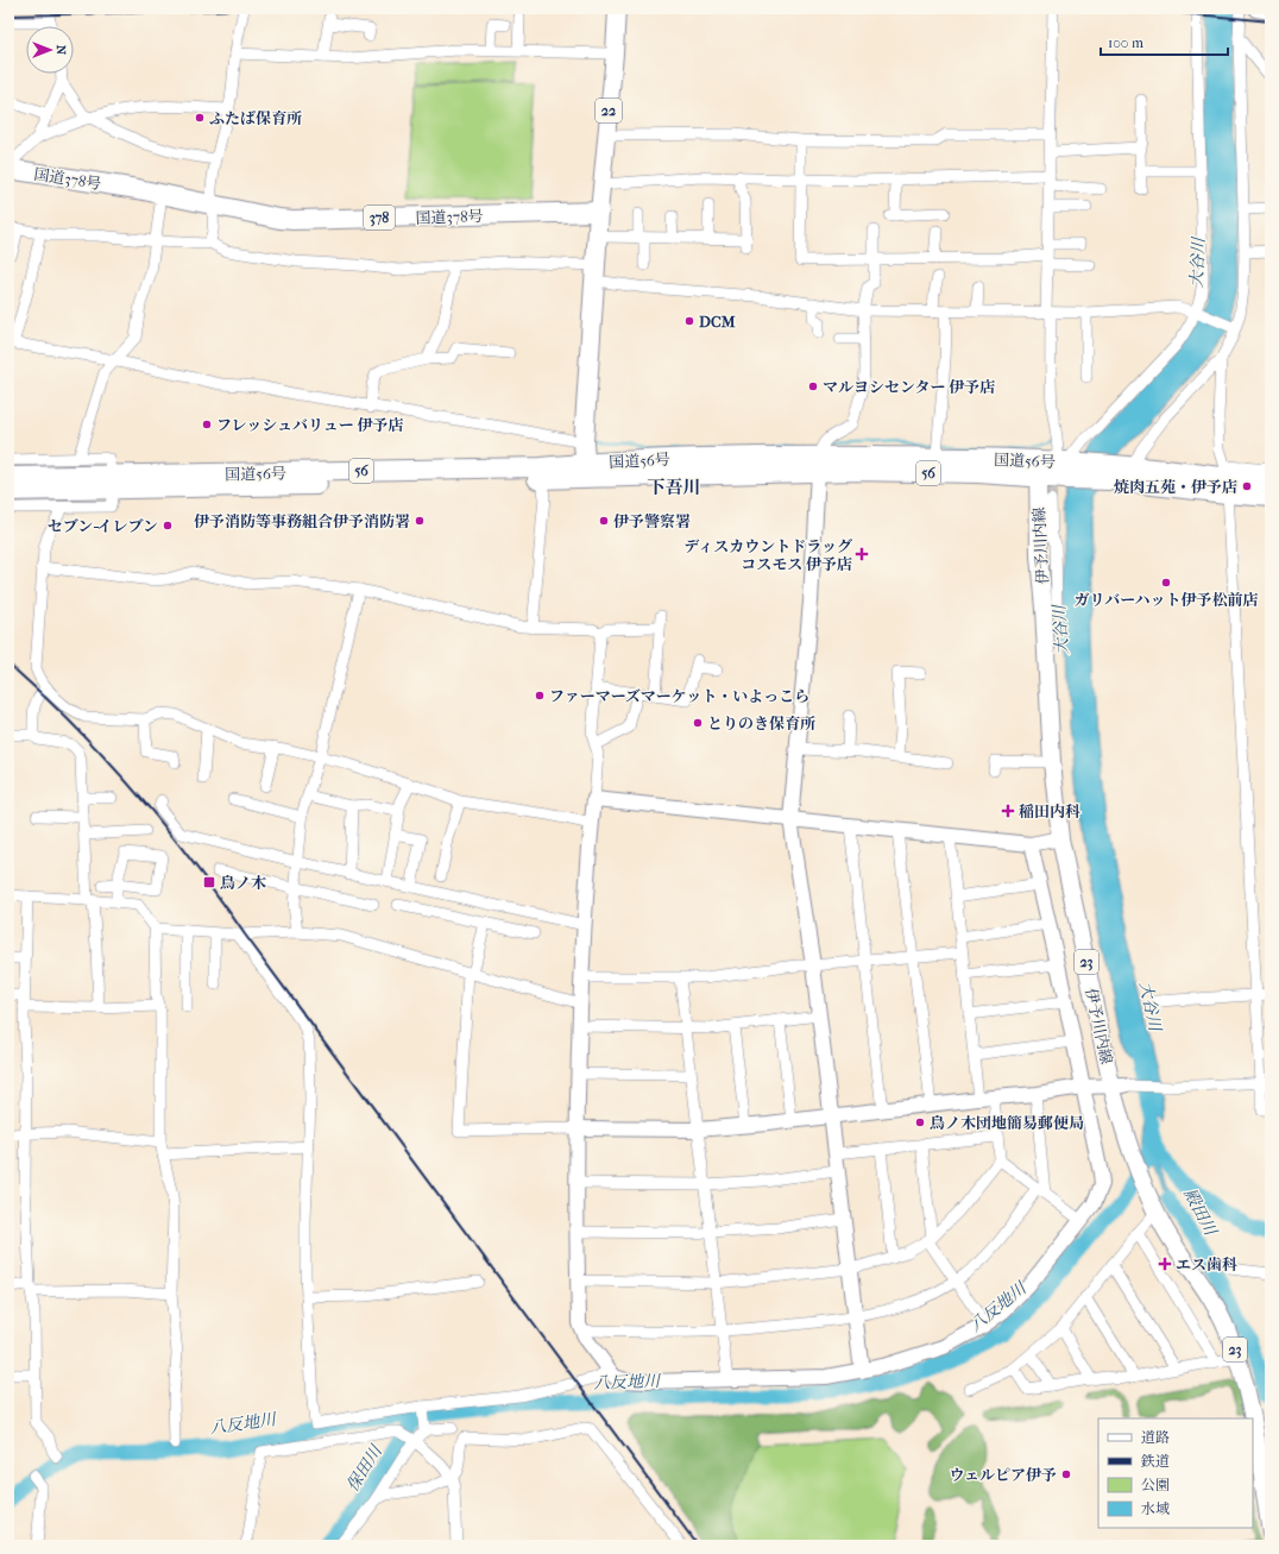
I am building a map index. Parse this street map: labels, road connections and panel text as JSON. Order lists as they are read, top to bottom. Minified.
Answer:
{"streets":{"highway":["国道378号","378","国道56号","56"],"main road":["22","伊予川内線","23"]},"crossings":[["22","国道378号"],["国道56号","伊予川内線"]],"districts":["下吾川"],"water":["大谷川","殿田川","八反地川","保田川"],"places":{"other":["ふたば保育所","DCM","マルヨシセンター 伊予店","フレッシュバリュー 伊予店","焼肉五苑・伊予店","伊予消防等事務組合伊予消防署","伊予警察署","セブン-イレブン","ガリバーハット伊予松前店","ファーマーズマーケット・いよっこら","とりのき保育所","鳥ノ木団地簡易郵便局","ウェルピア伊予"],"health":["ディスカウントドラッグ コスモス 伊予店","稲田内科","エス歯科"],"transit":["鳥ノ木"]},"legend":["道路","鉄道","公園","水域"],"scale_bar":"100 m","north":"right"}
